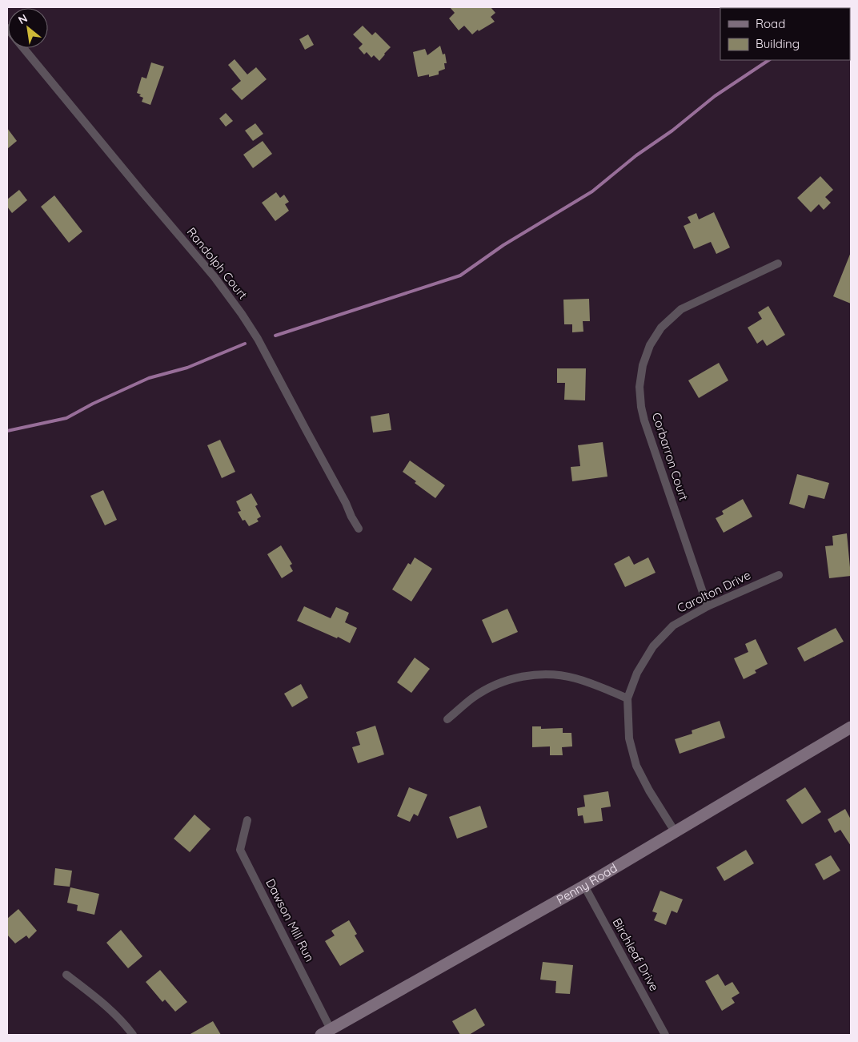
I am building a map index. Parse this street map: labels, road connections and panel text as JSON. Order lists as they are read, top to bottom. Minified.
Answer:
{"streets":{"street":["Randolph Court","Corbarron Court","Carolton Drive","Penny Road","Dawson Mill Run","Birchleaf Drive"]},"crossings":[["Corbarron Court","Carolton Drive"],["Carolton Drive","Penny Road"],["Penny Road","Dawson Mill Run"],["Penny Road","Birchleaf Drive"]],"legend":["Road","Building"],"north":"top left"}
